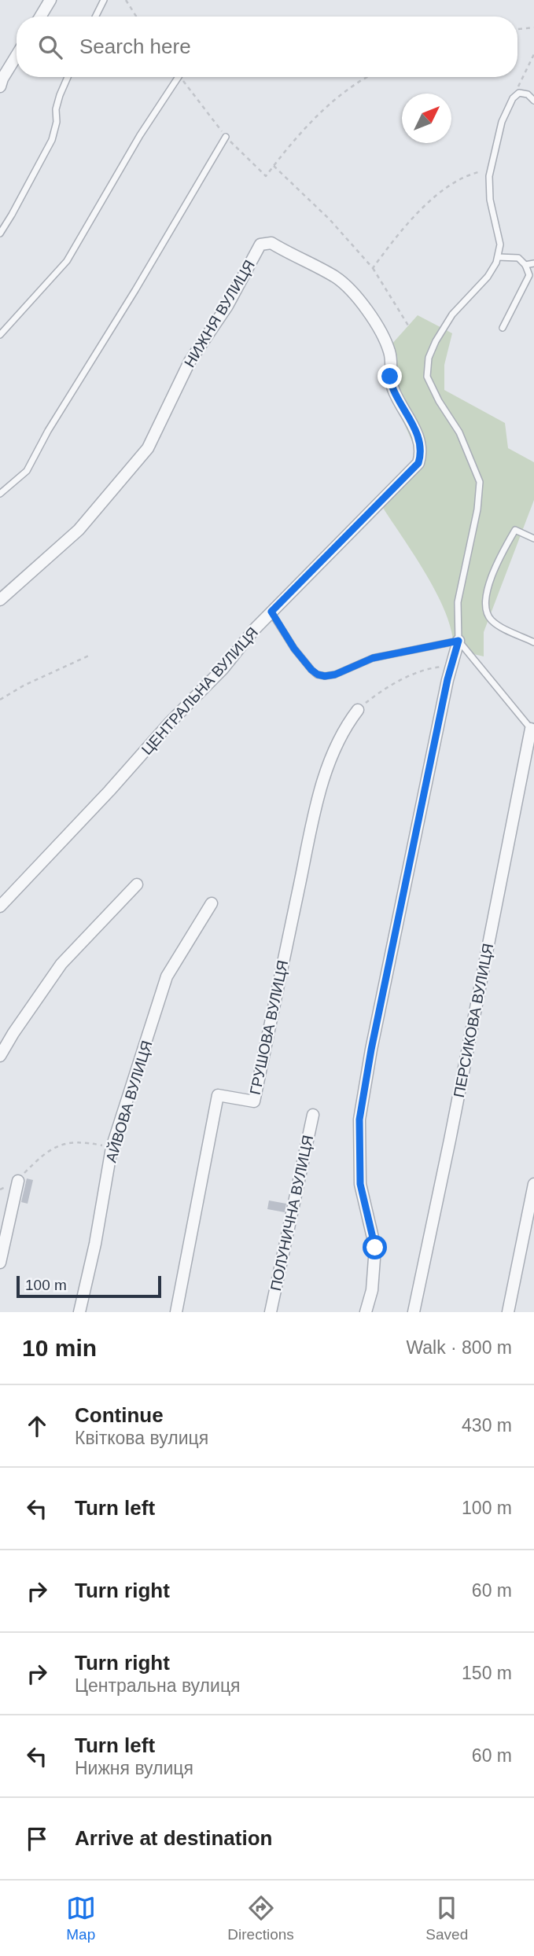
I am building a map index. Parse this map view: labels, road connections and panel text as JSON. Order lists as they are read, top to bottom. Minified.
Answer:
{"streets":{"street":["НИЖНЯ ВУЛИЦЯ","ЦЕНТРАЛЬНА ВУЛИЦЯ","ПЕРСИКОВА ВУЛИЦЯ","ГРУШОВА ВУЛИЦЯ","АЙВОВА ВУЛИЦЯ","ПОЛУНИЧНА ВУЛИЦЯ"]},"crossings":[["НИЖНЯ ВУЛИЦЯ","ЦЕНТРАЛЬНА ВУЛИЦЯ"]],"scale_bar":"100 m","north":"top right","page":{"search":"Search here","scale":"100 m","heading":["10 min","Walk · 800 m"],"list":[["Continue","Квіткова вулиця","430 m"],["Turn left","100 m"],["Turn right","60 m"],["Turn right","Центральна вулиця","150 m"],["Turn left","Нижня вулиця","60 m"],"Arrive at destination"],"nav":["Map","Directions","Saved"]}}
